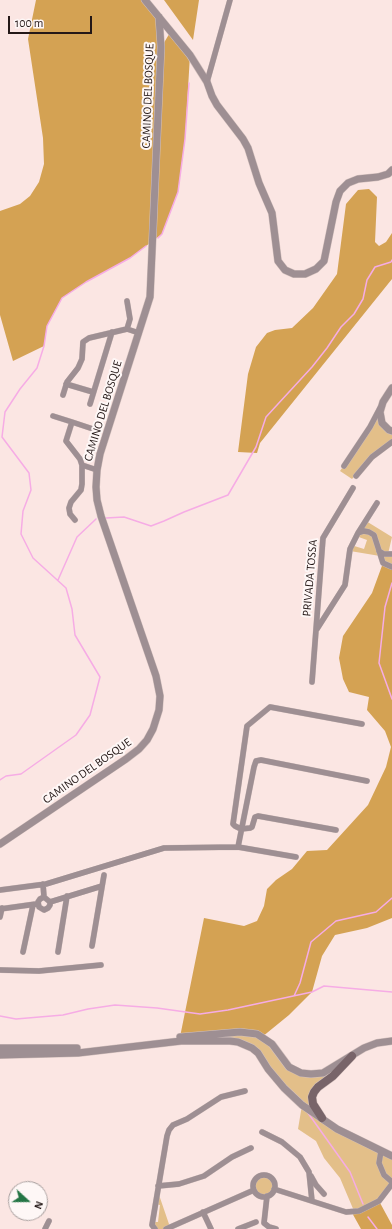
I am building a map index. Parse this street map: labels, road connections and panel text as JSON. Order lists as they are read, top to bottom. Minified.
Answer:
{"streets":{"street":["CAMINO DEL BOSQUE","PRIVADA TOSSA"]},"scale_bar":"100 m","north":"right"}
